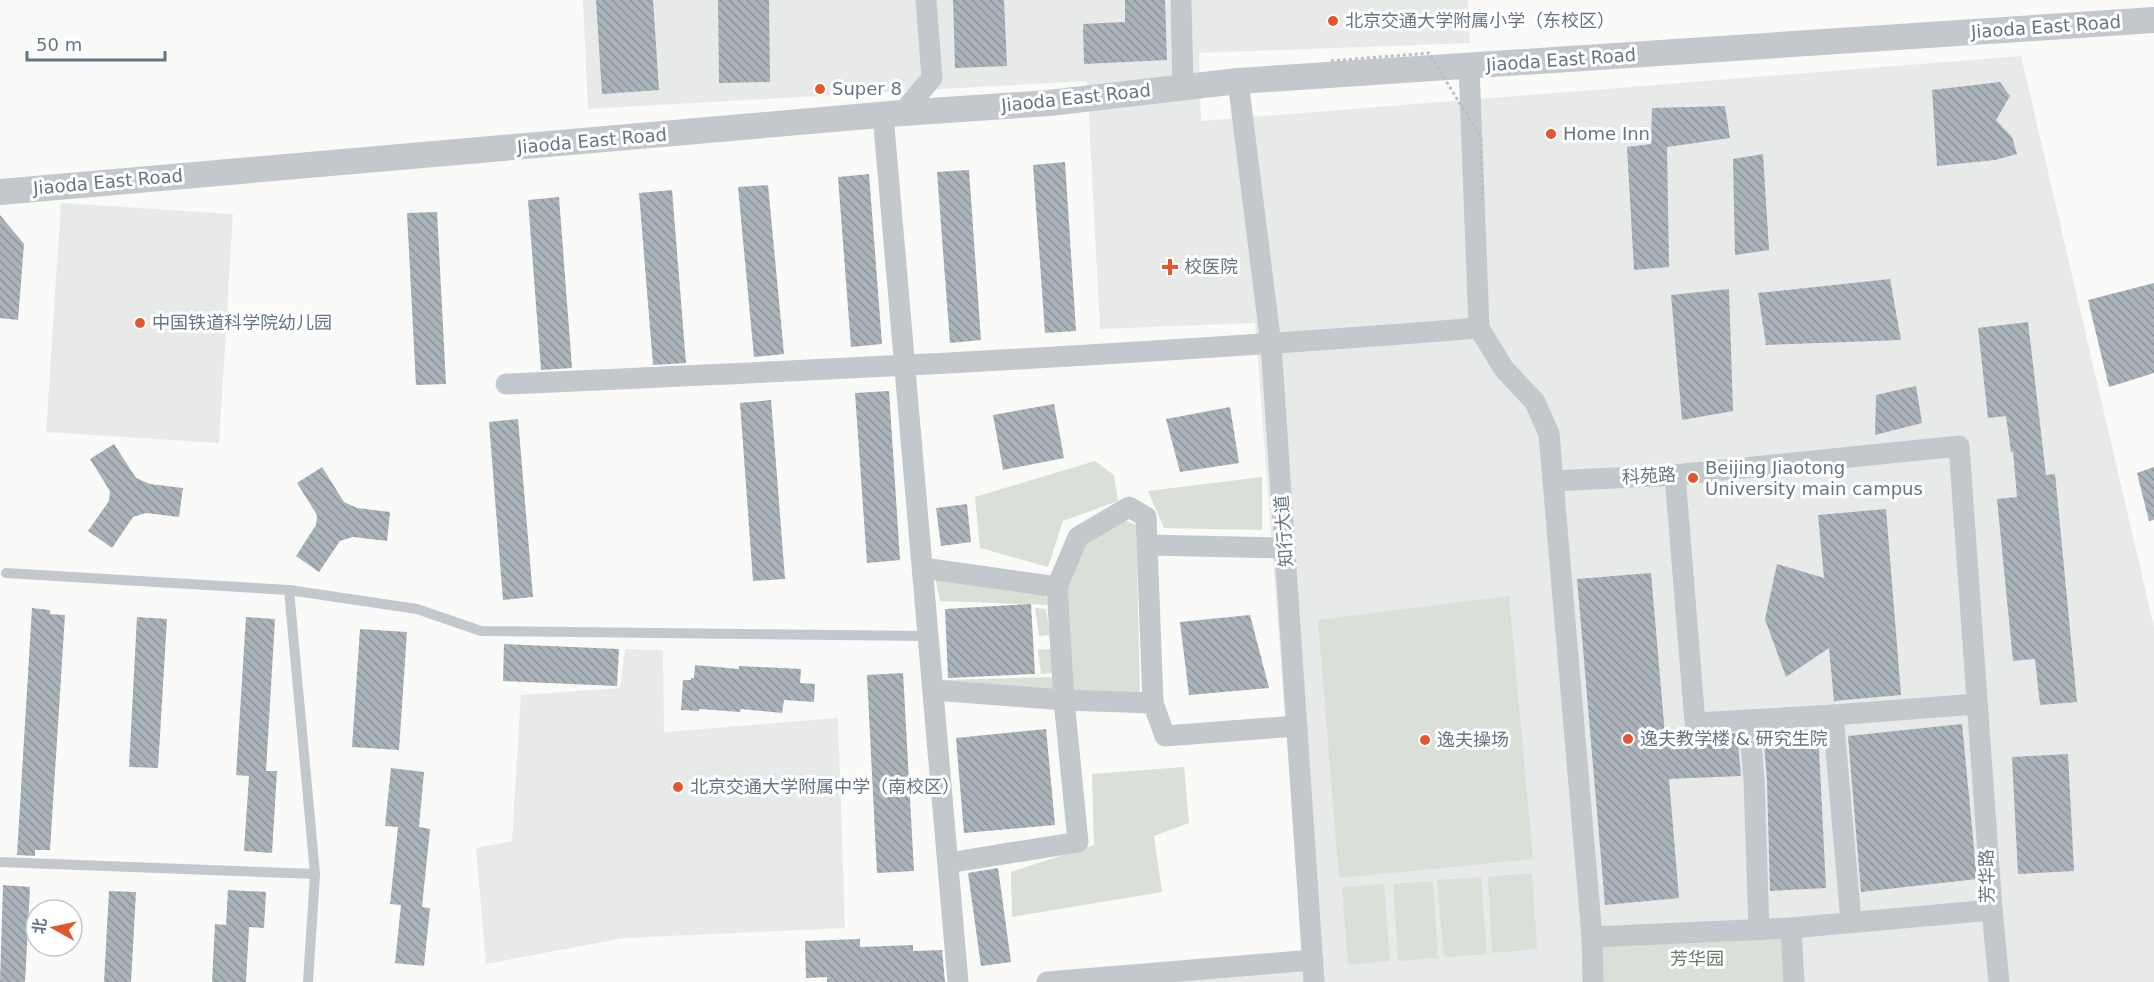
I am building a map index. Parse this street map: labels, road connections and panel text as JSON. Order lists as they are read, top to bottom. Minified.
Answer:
{"streets":{"street":["Jiaoda East Road","科苑路","知行大道","芳华路"]},"crossings":[["Jiaoda East Road","知行大道"],["科苑路","芳华路"]],"parks":["芳华园"],"places":{"other":["北京交通大学附属小学（东校区）","Super 8","Home Inn","中国铁道科学院幼儿园","Beijing Jiaotong University main campus","逸夫教学楼 & 研究生院","逸夫操场","北京交通大学附属中学（南校区）"],"health":["校医院"]},"scale_bar":"50 m","north":"left"}
